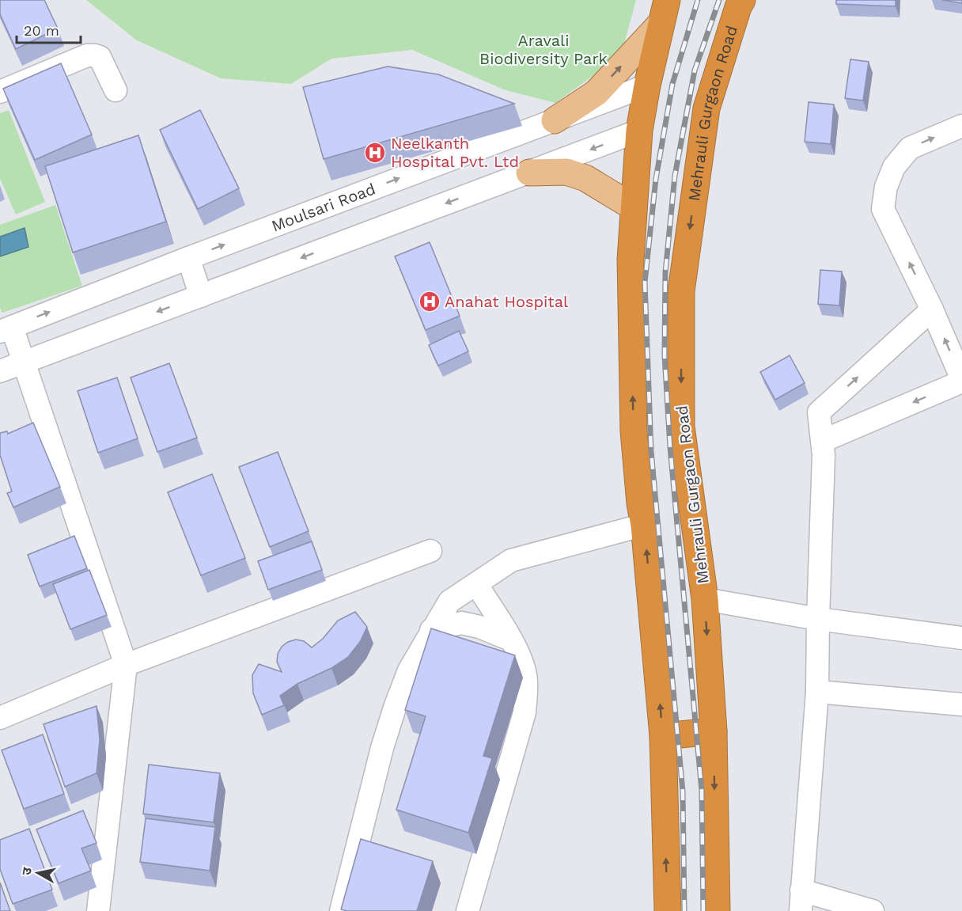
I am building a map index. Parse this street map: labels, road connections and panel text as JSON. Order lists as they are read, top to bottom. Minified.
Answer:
{"streets":{"highway":["Mehrauli Gurgaon Road"],"street":["Moulsari Road"]},"parks":["Aravali Biodiversity Park"],"places":{"hospital":["Neelkanth Hospital Pvt. Ltd","Anahat Hospital"]},"scale_bar":"20 m","north":"left"}
